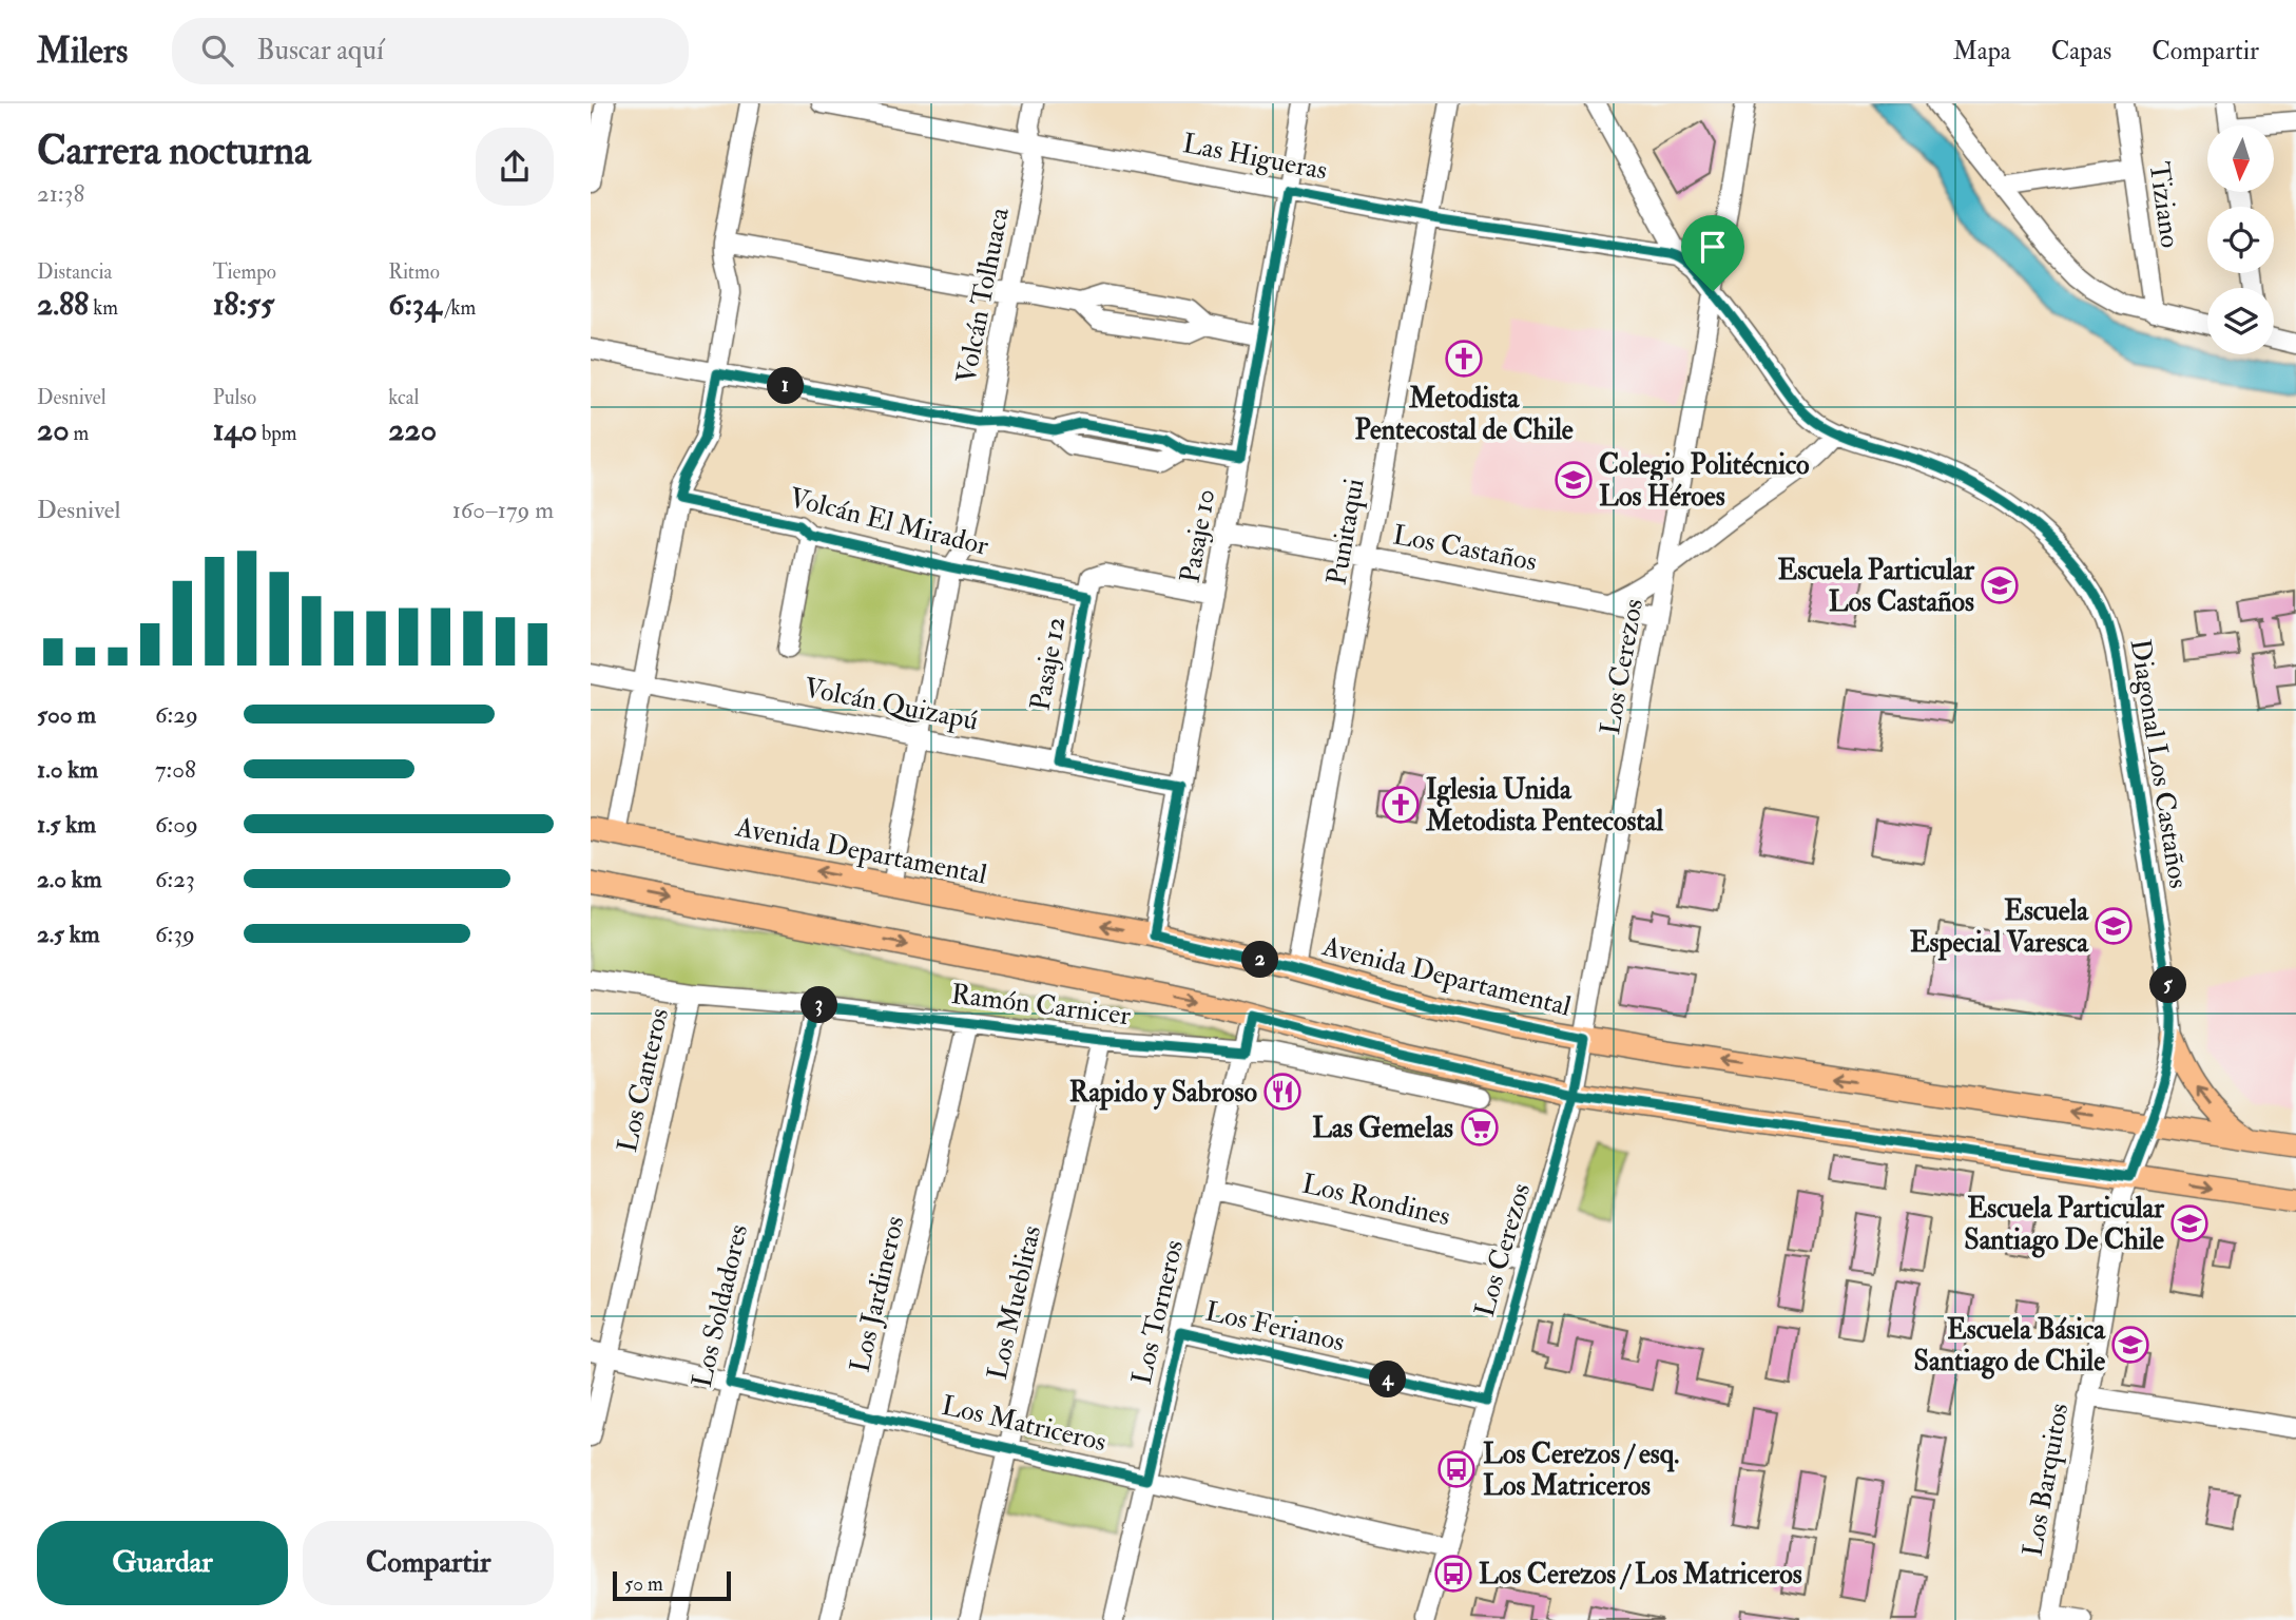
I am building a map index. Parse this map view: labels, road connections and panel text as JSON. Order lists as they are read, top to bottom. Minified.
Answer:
{"streets":{"main road":["Avenida Departamental"],"street":["Las Higueras","Tiziano","Volcán Tolhuaca","Volcán El Mirador","Punitaqui","Pasaje 10","Los Castaños","Pasaje 12","Los Cerezos","Volcán Quizapú","Diagonal Los Castaños","Ramón Carnicer","Los Canteros","Los Rondines","Los Jardineros","Los Mueblitas","Los Soldadores","Los Torneros","Los Ferianos","Los Matriceros","Los Barquitos"]},"crossings":[["Las Higueras","Volcán Tolhuaca"],["Las Higueras","Punitaqui"],["Las Higueras","Pasaje 10"],["Las Higueras","Diagonal Los Castaños"],["Volcán Tolhuaca","Volcán El Mirador"],["Volcán Tolhuaca","Volcán Quizapú"],["Volcán Tolhuaca","Avenida Departamental"],["Volcán El Mirador","Pasaje 12"],["Punitaqui","Los Castaños"],["Punitaqui","Avenida Departamental"],["Pasaje 10","Los Castaños"],["Pasaje 10","Pasaje 12"],["Pasaje 10","Volcán Quizapú"],["Pasaje 10","Avenida Departamental"],["Los Castaños","Los Cerezos"],["Pasaje 12","Volcán Quizapú"],["Los Cerezos","Diagonal Los Castaños"],["Los Cerezos","Avenida Departamental"],["Los Cerezos","Los Rondines"],["Los Cerezos","Los Ferianos"],["Los Cerezos","Los Matriceros"],["Diagonal Los Castaños","Avenida Departamental"],["Diagonal Los Castaños","Los Barquitos"],["Ramón Carnicer","Los Canteros"],["Ramón Carnicer","Los Jardineros"],["Ramón Carnicer","Los Mueblitas"],["Ramón Carnicer","Los Soldadores"],["Ramón Carnicer","Los Torneros"],["Los Canteros","Los Matriceros"],["Los Rondines","Los Torneros"],["Los Jardineros","Los Matriceros"],["Los Mueblitas","Los Matriceros"],["Los Soldadores","Los Matriceros"],["Los Torneros","Los Ferianos"],["Los Torneros","Los Matriceros"]],"places":{"church":["Metodista Pentecostal de Chile","Iglesia Unida Metodista Pentecostal"],"school or university":["Colegio Politécnico Los Héroes","Escuela Particular Los Castaños","Escuela Especial Varesca","Escuela Particular Santiago De Chile","Escuela Básica Santiago de Chile"],"restaurant":["Rapido y Sabroso"],"supermarket":["Las Gemelas"],"bus stop":["Los Cerezos / esq. Los Matriceros","Los Cerezos / Los Matriceros"]},"scale_bar":"50 m","north":"bottom","page":{"header":"Milers","search":"Buscar aquí","nav":["Mapa","Capas","Compartir"],"heading":["Carrera nocturna","21:38"],"stats":[["Distancia","2.88 km"],["Tiempo","18:55"],["Ritmo","6:34 /km"],["Desnivel","20 m"],["Pulso","140 bpm"],["kcal","220"]],"pins":["1","2","5","3","4"],"chart":["Desnivel","160–179 m"],"list":[{"name":"500 m","note":"6:29"},{"name":"1.0 km","note":"7:08"},{"name":"1.5 km","note":"6:09"},{"name":"2.0 km","note":"6:23"},{"name":"2.5 km","note":"6:39"}],"buttons":["Guardar","Compartir"],"scale":"50 m"}}
